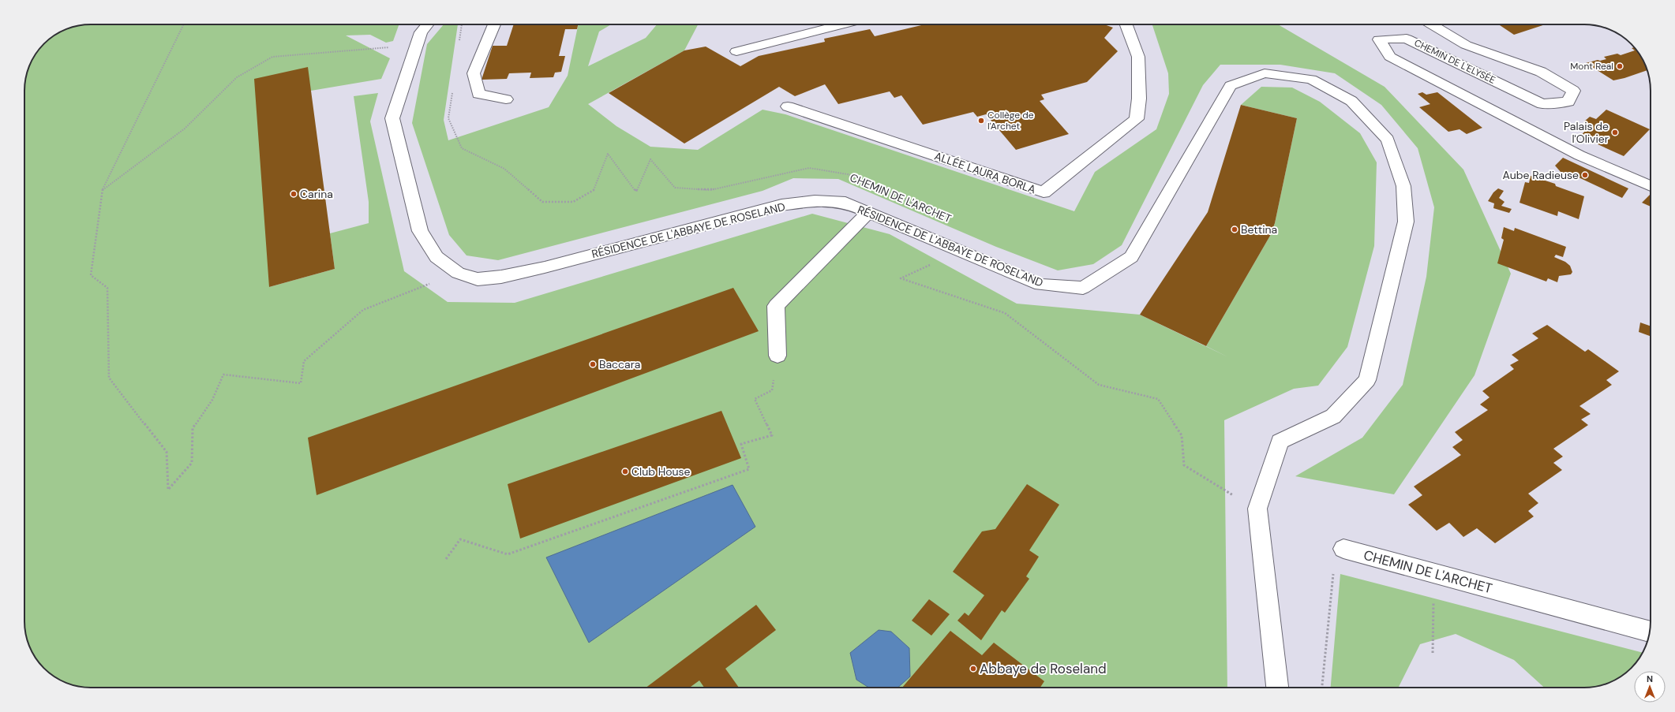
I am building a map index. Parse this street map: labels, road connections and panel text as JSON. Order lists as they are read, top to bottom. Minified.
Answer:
{"streets":{"street":["CHEMIN DE L'ELYSÉE","ALLÉE LAURA BORLA","CHEMIN DE L'ARCHET","RÉSIDENCE DE L'ABBAYE DE ROSELAND"]},"places":["Mont Real","Collège de l'Archet","Palais de l'Olivier","Aube Radieuse","Carina","Bettina","Baccara","Club House","Abbaye de Roseland"],"north":"top"}
